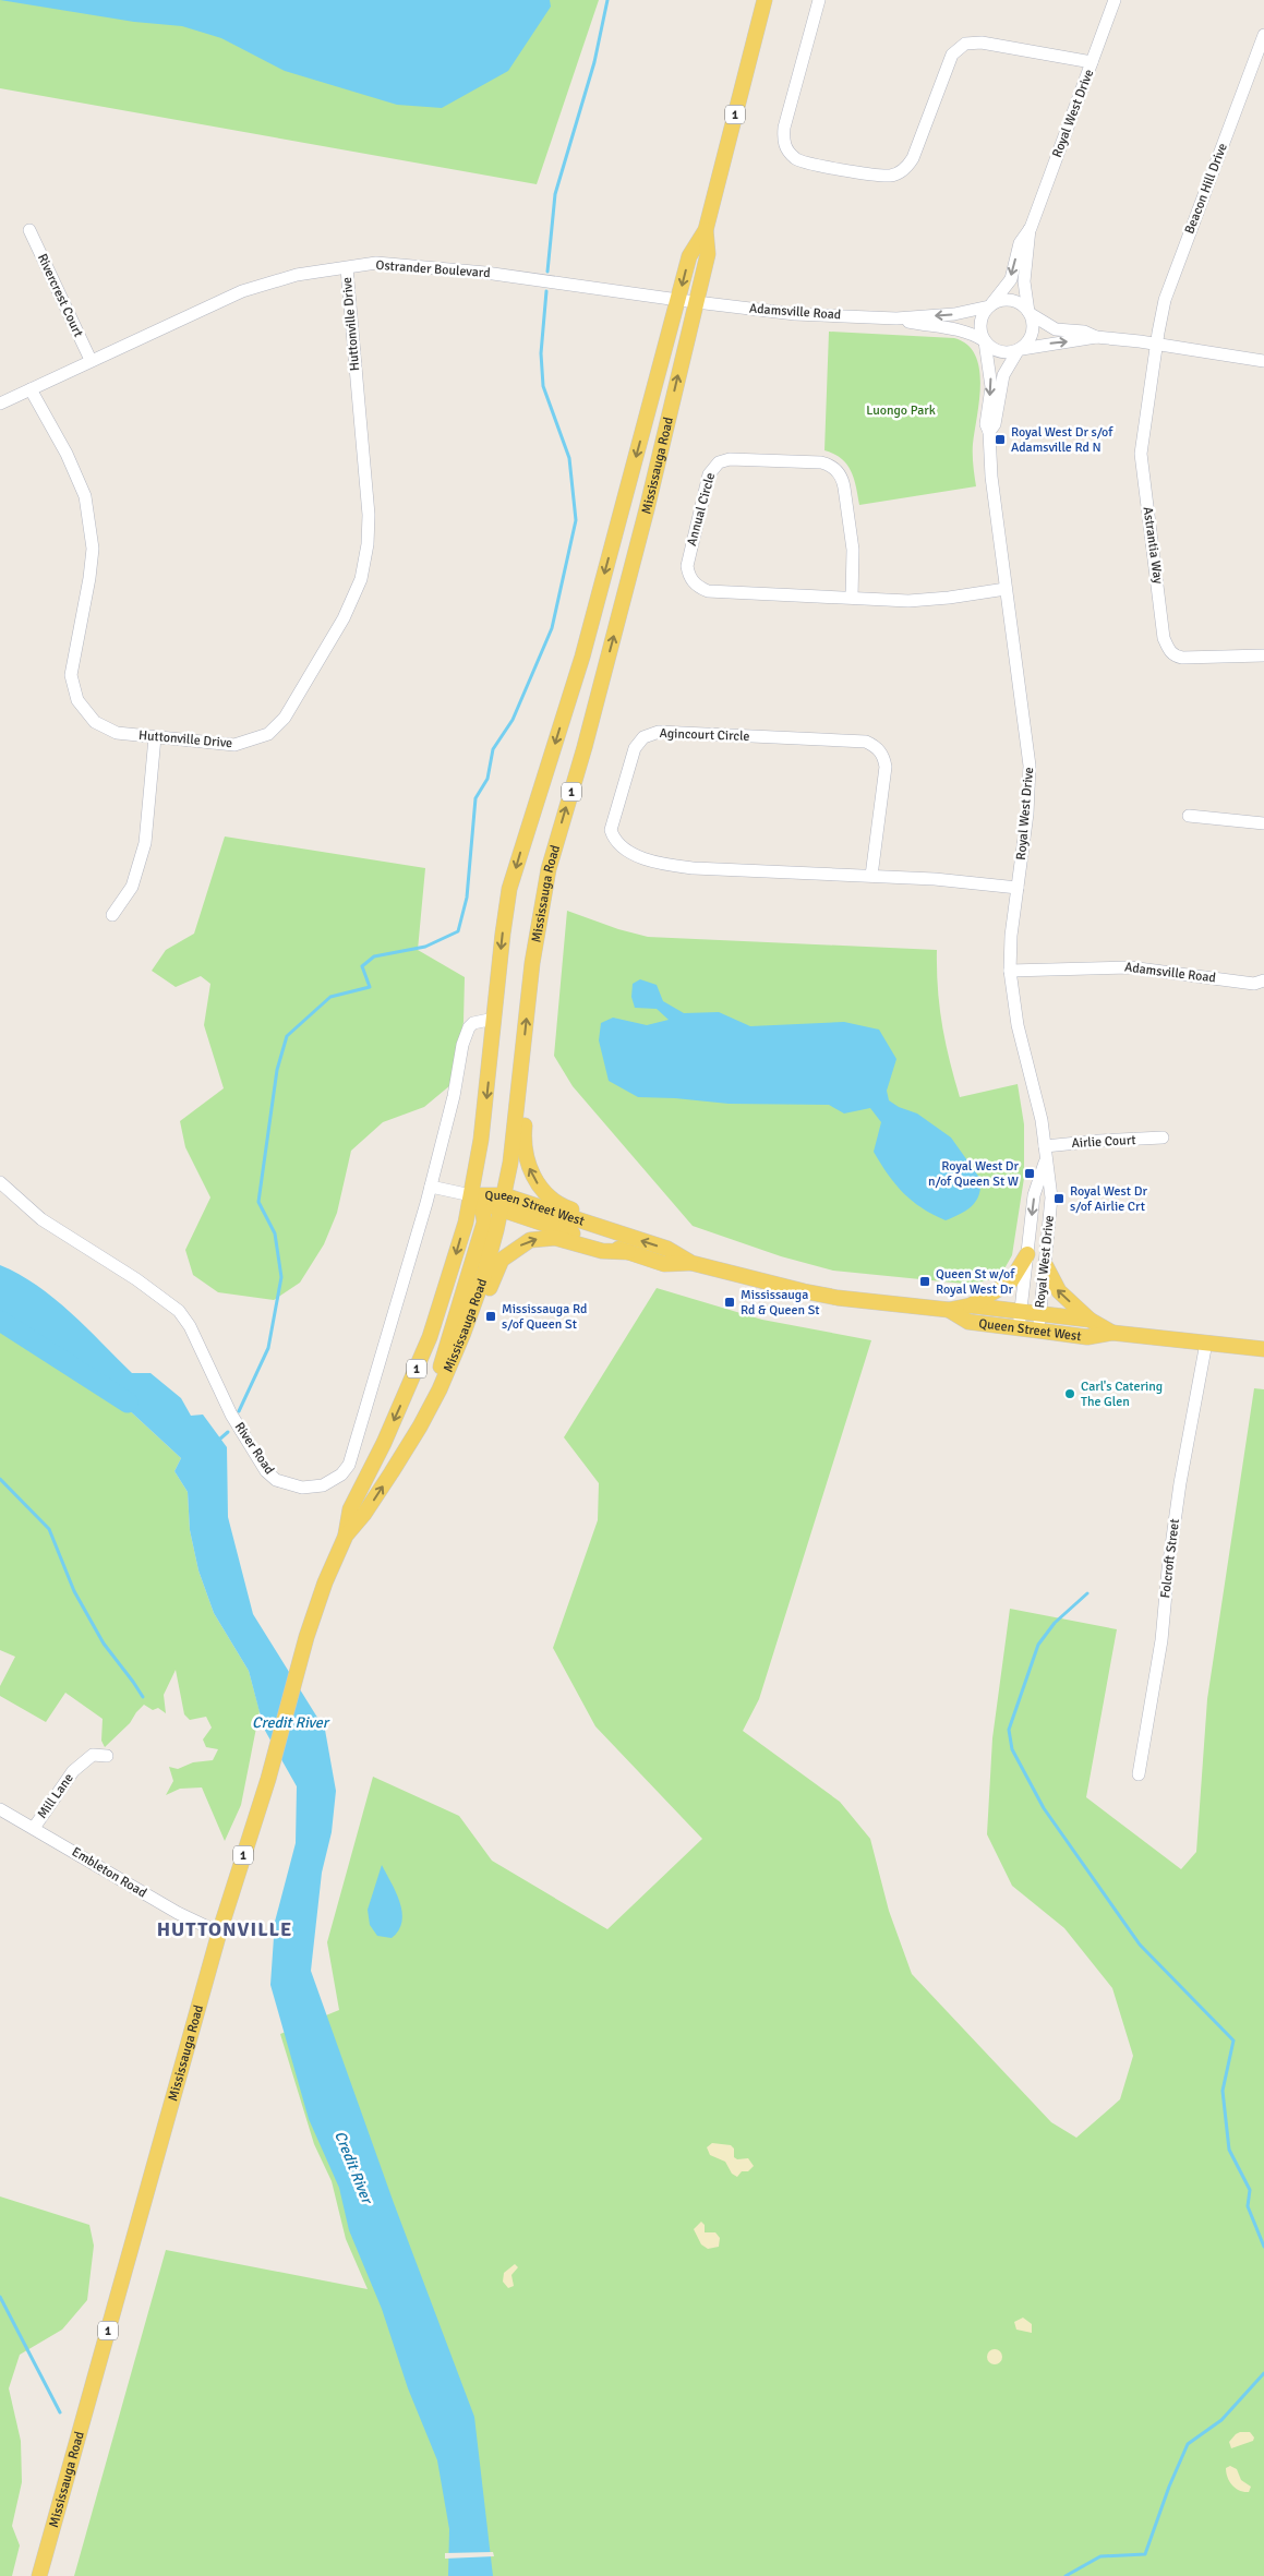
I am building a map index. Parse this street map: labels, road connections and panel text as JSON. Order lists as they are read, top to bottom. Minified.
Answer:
{"streets":{"main road":["1","Mississauga Road","Queen Street West"],"street":["Royal West Drive","Beacon Hill Drive","Ostrander Boulevard","Rivercrest Court","Adamsville Road","Huttonville Drive","Annual Circle","Astrantia Way","Agincourt Circle","Airlie Court","River Road","Folcroft Street","Mill Lane","Embleton Road"]},"crossings":[["Royal West Drive","Adamsville Road"],["Royal West Drive","Annual Circle"],["Royal West Drive","Agincourt Circle"],["Royal West Drive","Airlie Court"],["Royal West Drive","Queen Street West"],["Beacon Hill Drive","Astrantia Way"],["Ostrander Boulevard","Rivercrest Court"],["Ostrander Boulevard","Adamsville Road"],["Ostrander Boulevard","Huttonville Drive"],["Ostrander Boulevard","Mississauga Road"],["Adamsville Road","Mississauga Road"],["Mississauga Road","Queen Street West"],["Mississauga Road","River Road"],["Mississauga Road","Embleton Road"],["Queen Street West","Folcroft Street"],["Mill Lane","Embleton Road"]],"districts":["HUTTONVILLE"],"water":["Credit River"],"parks":["Luongo Park"],"places":{"transit":["Royal West Dr s/of Adamsville Rd N","Royal West Dr n/of Queen St W","Royal West Dr s/of Airlie Crt","Queen St w/of Royal West Dr","Mississauga Rd & Queen St","Mississauga Rd s/of Queen St"],"other":["Carl's Catering The Glen"]}}
